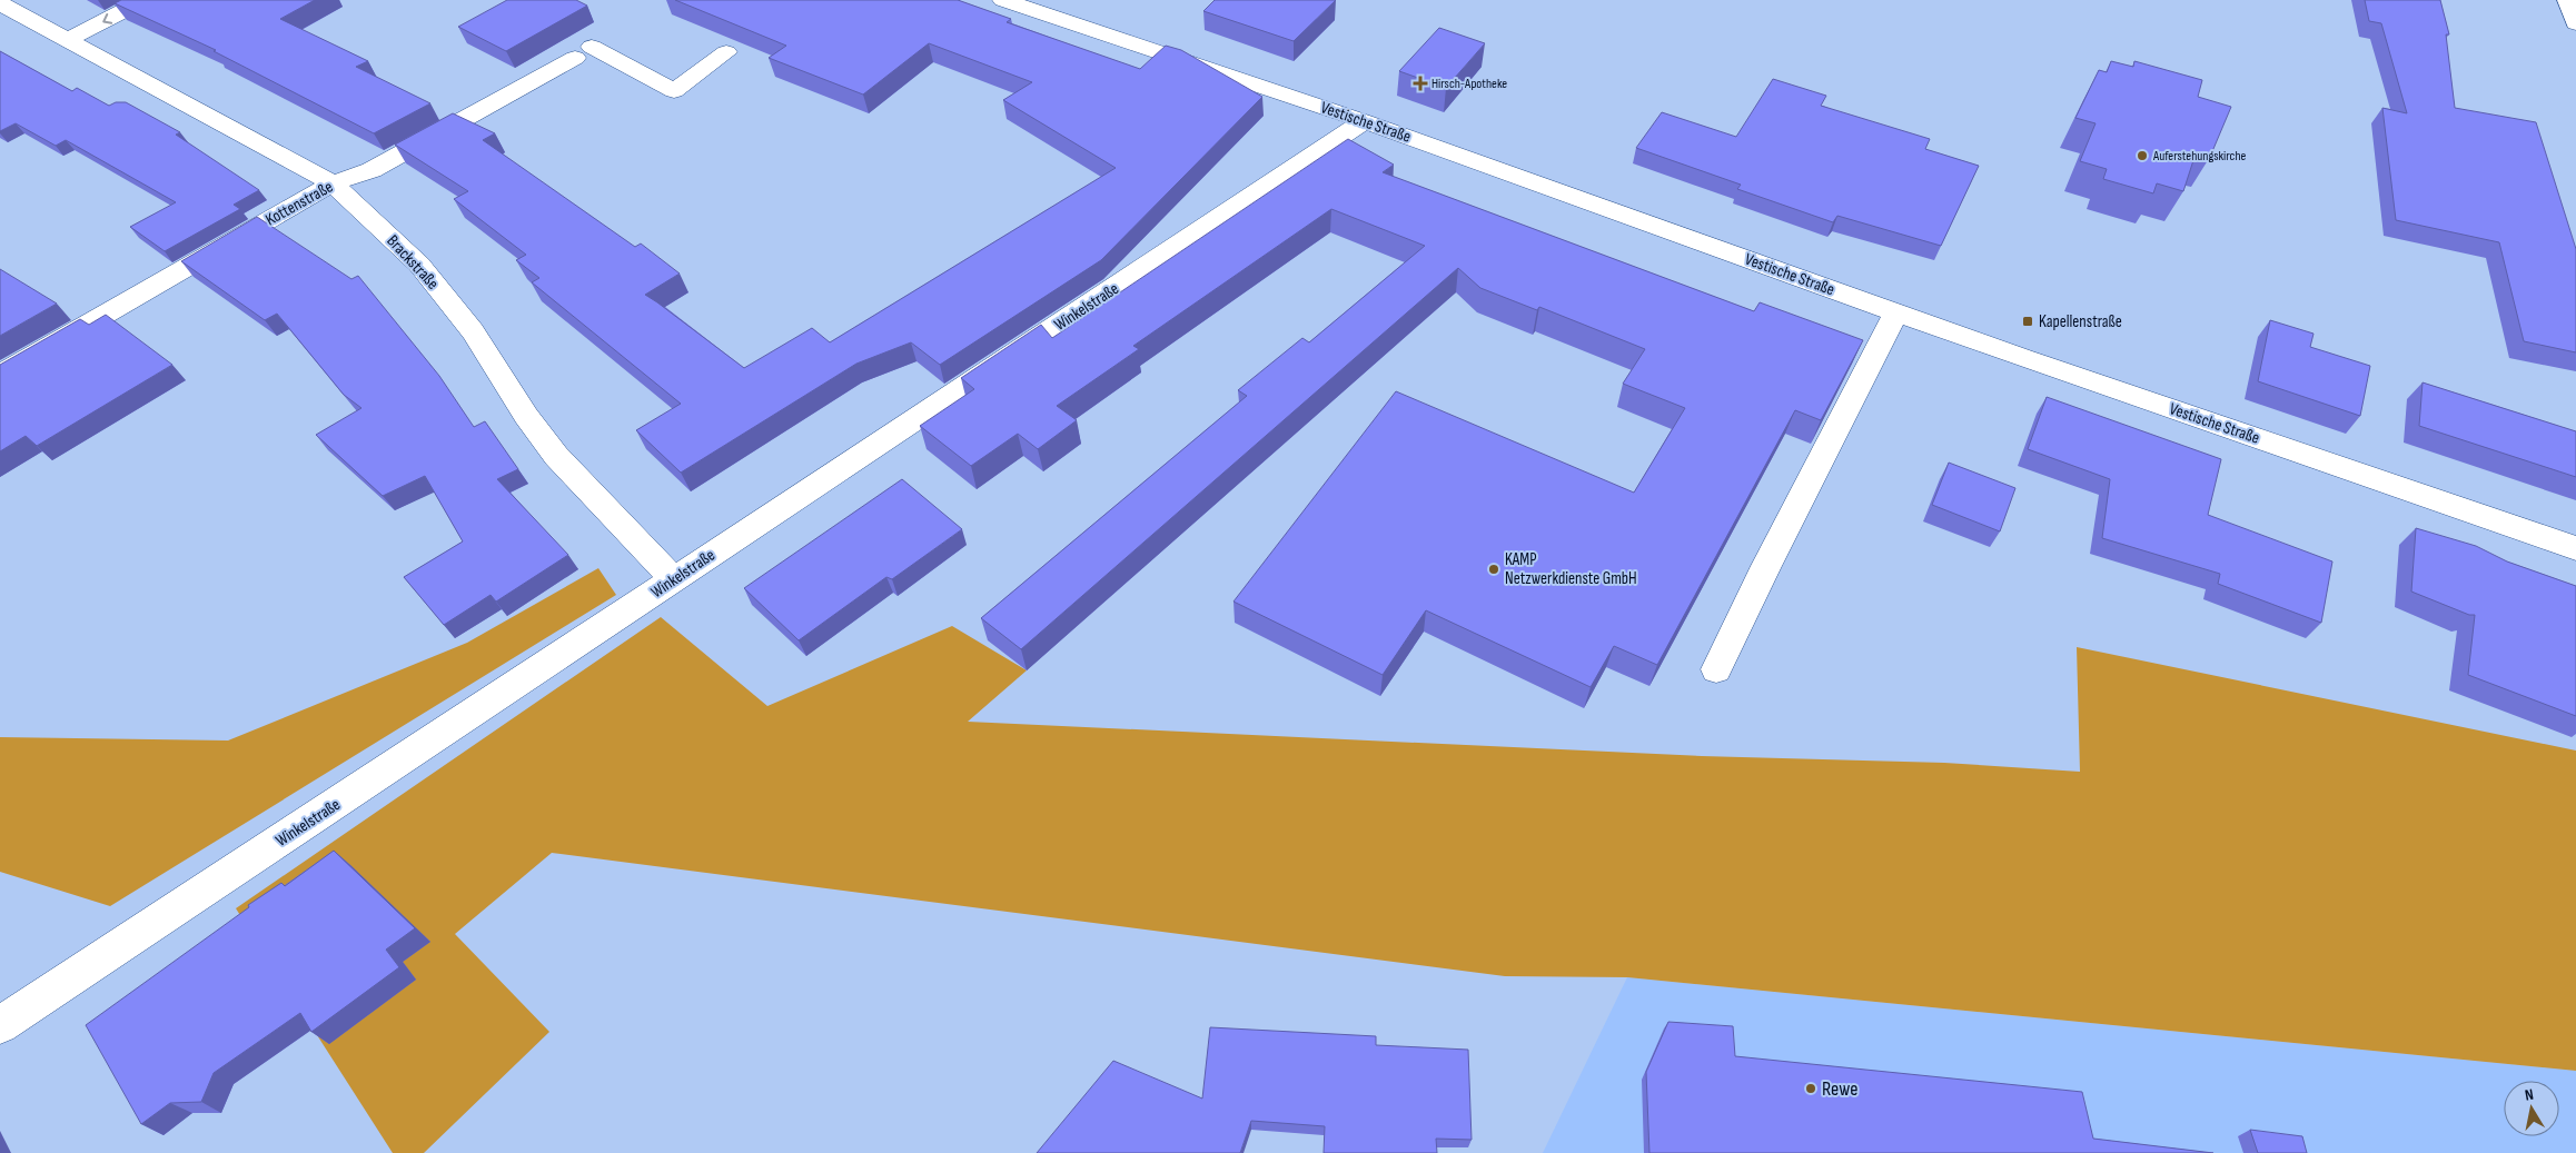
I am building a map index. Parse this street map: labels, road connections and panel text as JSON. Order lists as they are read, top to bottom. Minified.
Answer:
{"streets":{"street":["Vestische Straße","Kottenstraße","Brackstraße","Winkelstraße"]},"crossings":[["Vestische Straße","Winkelstraße"],["Kottenstraße","Brackstraße"],["Brackstraße","Winkelstraße"]],"places":{"health":["Hirsch-Apotheke"],"other":["Auferstehungskirche","KAMP Netzwerkdienste GmbH","Rewe"],"transit":["Kapellenstraße"]},"north":"top"}
